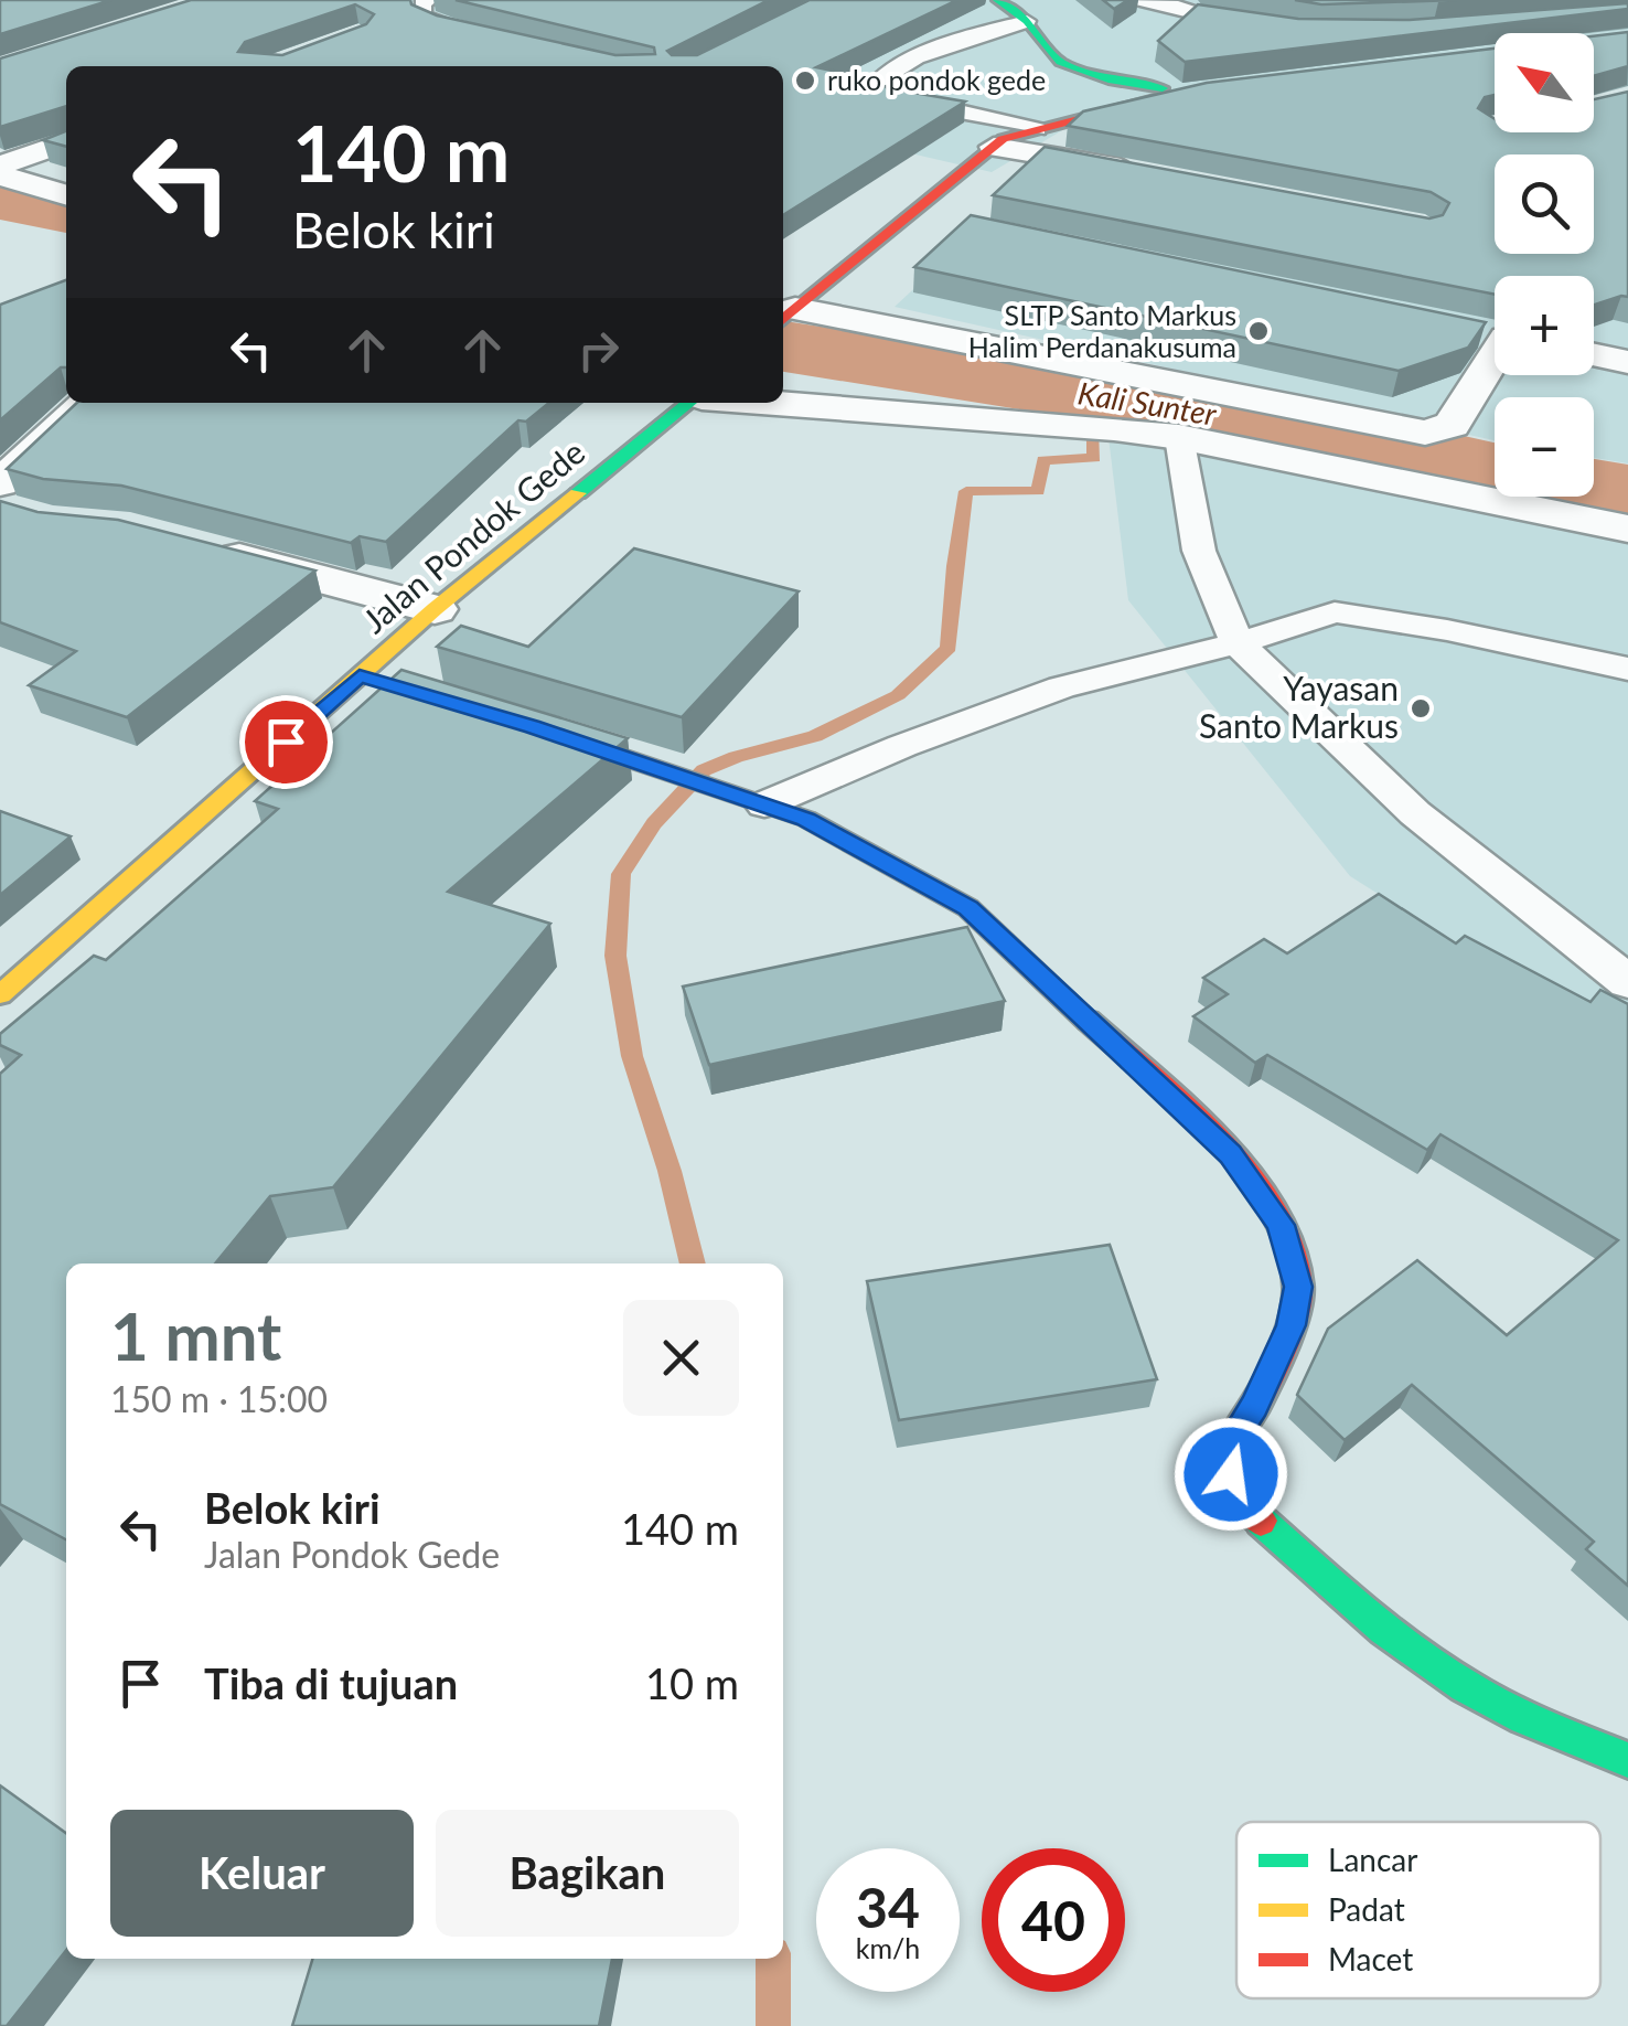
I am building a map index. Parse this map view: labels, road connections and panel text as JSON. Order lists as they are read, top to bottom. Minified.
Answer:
{"streets":{"main road":["Jalan Pondok Gede"]},"water":["Kali Sunter"],"places":["ruko pondok gede","SLTP Santo Markus Halim Perdanakusuma","Yayasan Santo Markus"],"legend":["Lancar","Padat","Macet"],"north":"top left","page":{"map_buttons":["+","−"],"turn":["140 m","Belok kiri"],"heading":["1 mnt","150 m · 15:00"],"list":[{"name":"Belok kiri","note":"Jalan Pondok Gede","value":"140 m"},{"name":"Tiba di tujuan","value":"10 m"}],"buttons":["Keluar","Bagikan"],"speed":"34 km/h","limit":"40"}}
